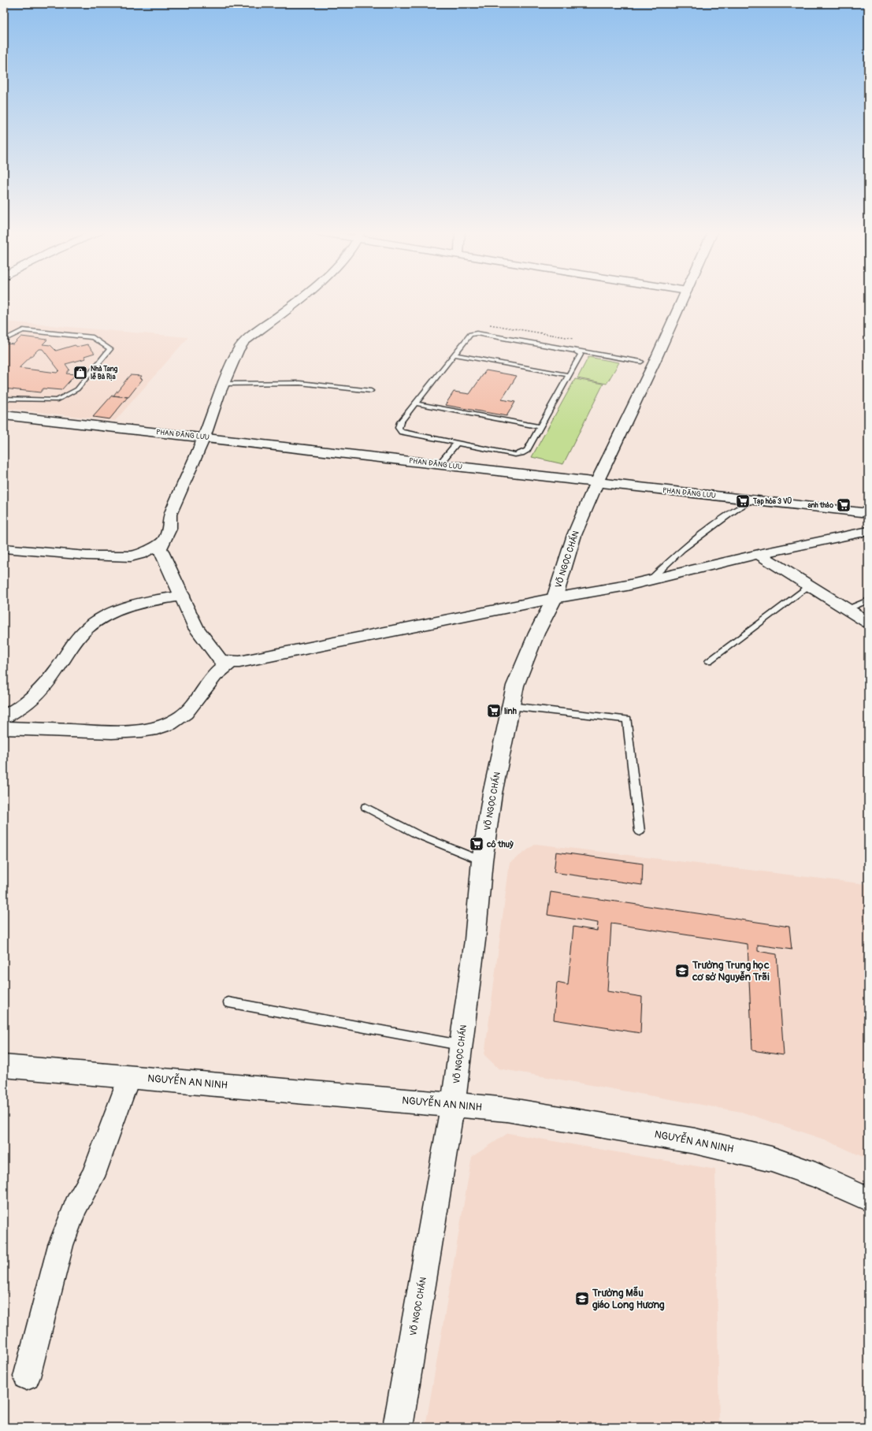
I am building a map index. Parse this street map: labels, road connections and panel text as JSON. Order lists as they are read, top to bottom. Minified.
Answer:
{"streets":{"street":["PHAN ĐĂNG LƯU","VÕ NGỌC CHẤN","NGUYỄN AN NINH"]},"crossings":[["PHAN ĐĂNG LƯU","VÕ NGỌC CHẤN"],["VÕ NGỌC CHẤN","NGUYỄN AN NINH"]],"places":{"shop":["Nhà Tang lễ Bà Rịa"],"supermarket":["Tạp hóa 3 VŨ","anh thảo","linh","cô thuỳ"],"school or university":["Trường Trung học cơ sở Nguyễn Trãi","Trường Mẫu giáo Long Hương"]}}
